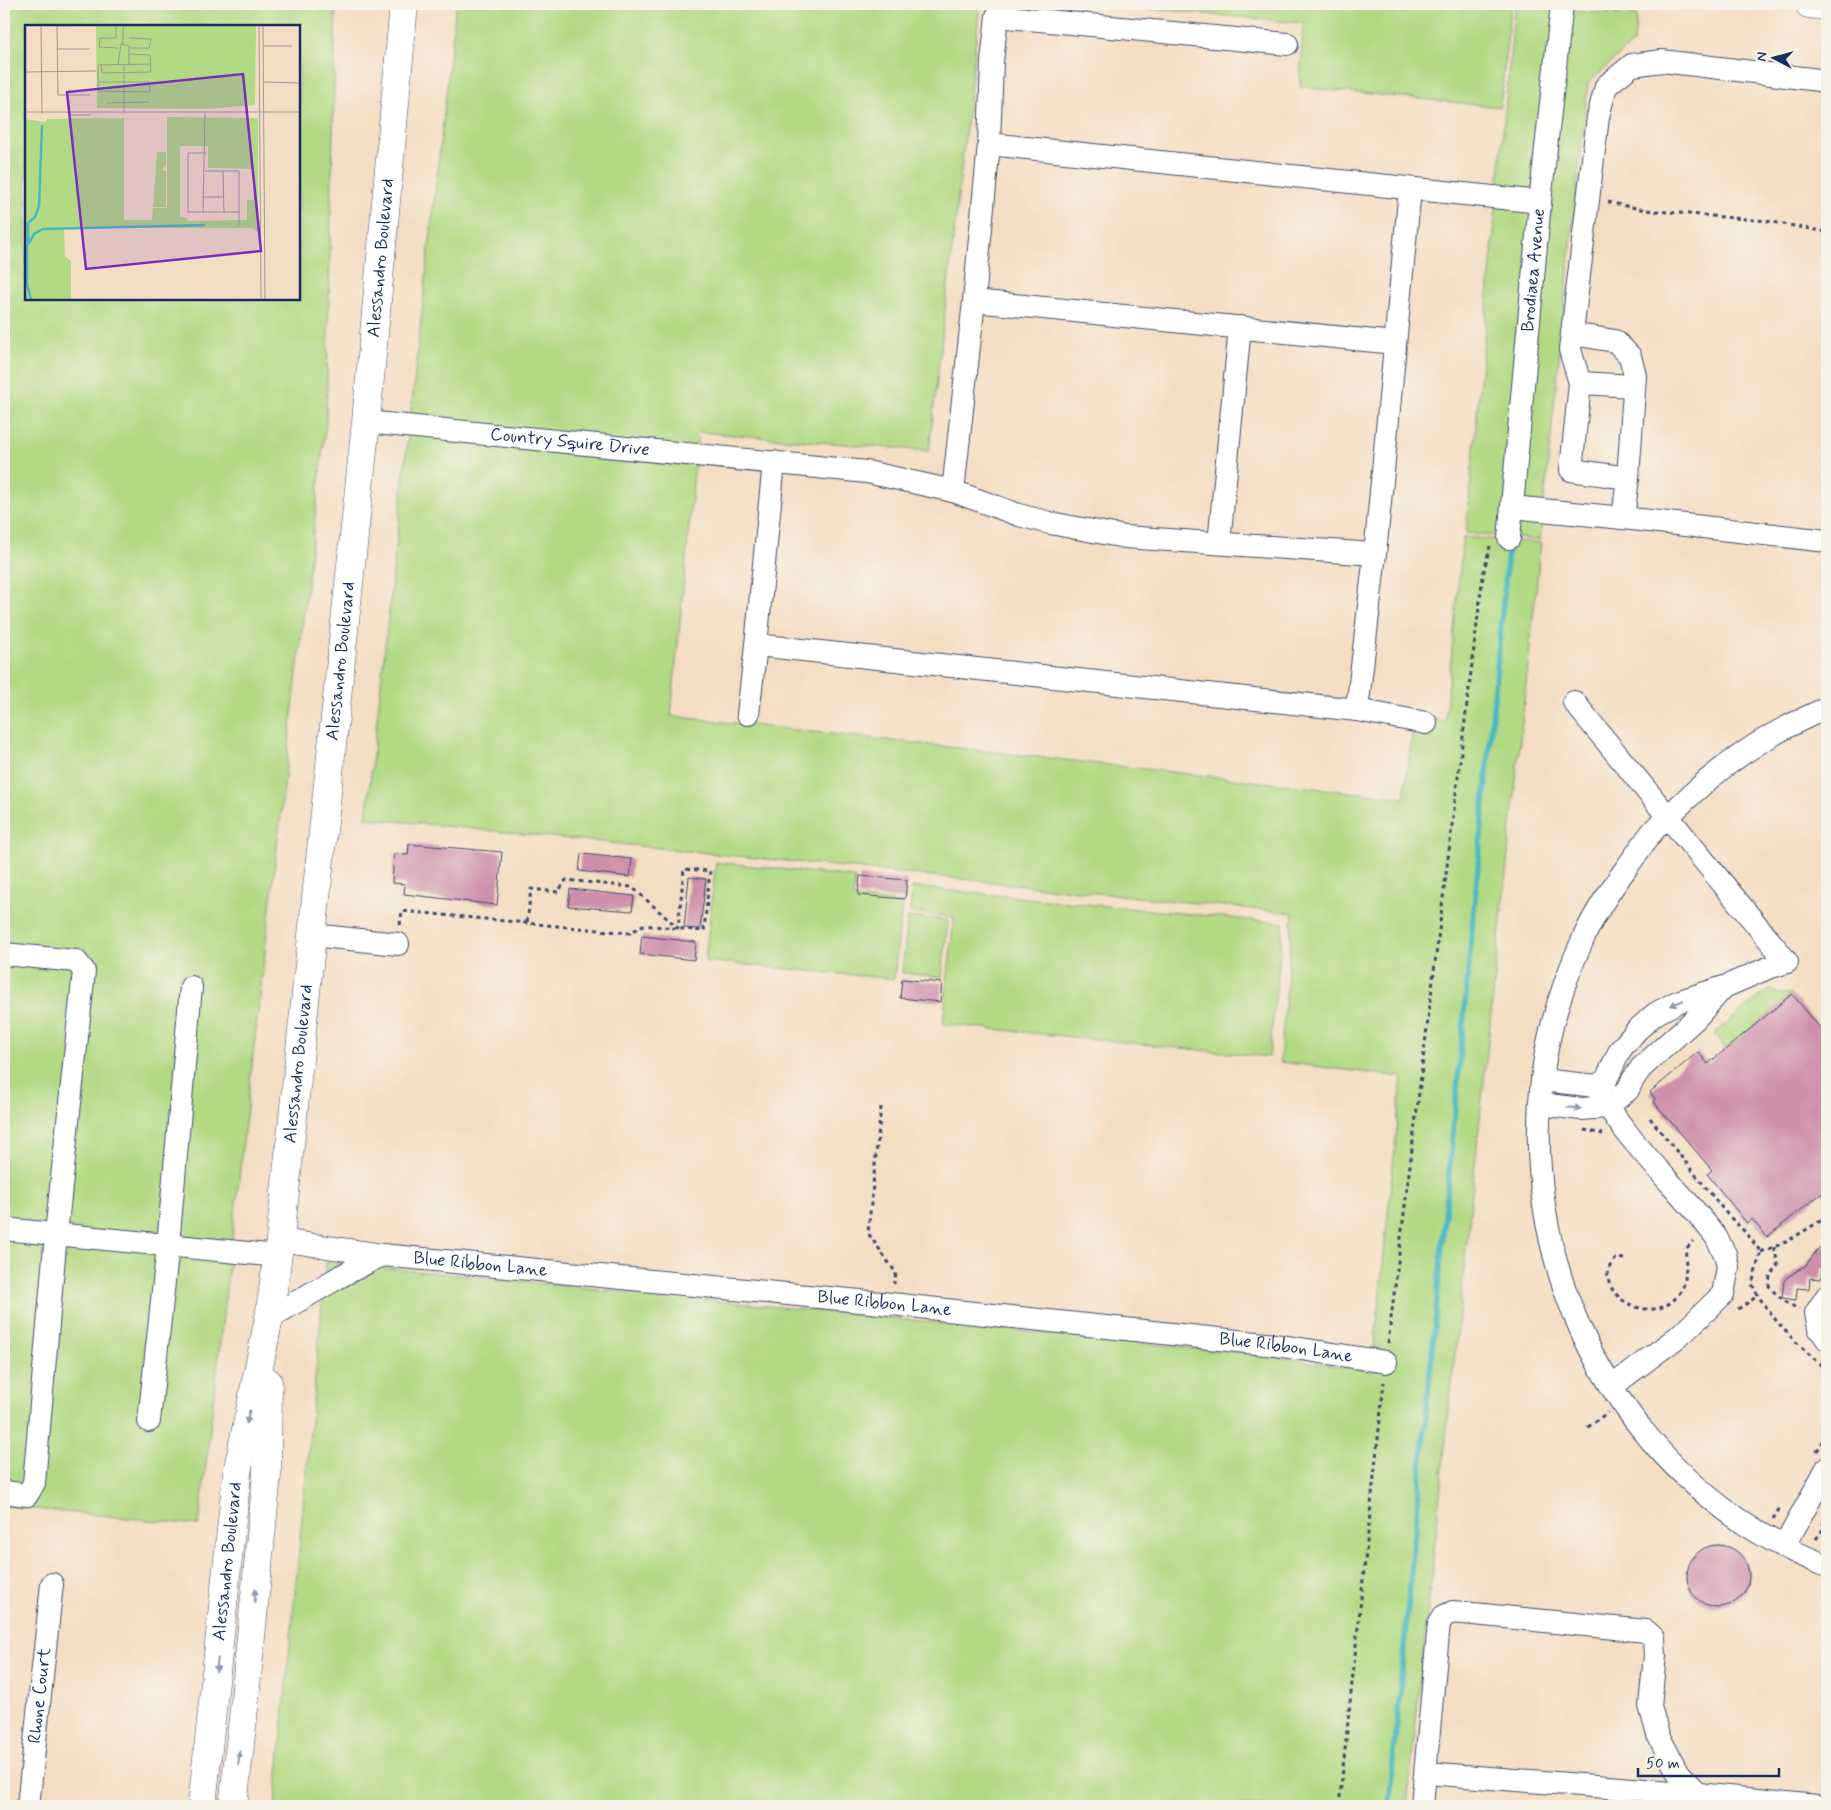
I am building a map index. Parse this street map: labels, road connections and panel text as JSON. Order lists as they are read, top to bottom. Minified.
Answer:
{"streets":{"main road":["Alessandro Boulevard"],"street":["Brodiaea Avenue","Country Squire Drive","Blue Ribbon Lane","Rhone Court"]},"crossings":[["Alessandro Boulevard","Country Squire Drive"],["Alessandro Boulevard","Blue Ribbon Lane"]],"scale_bar":"50 m","north":"left"}
